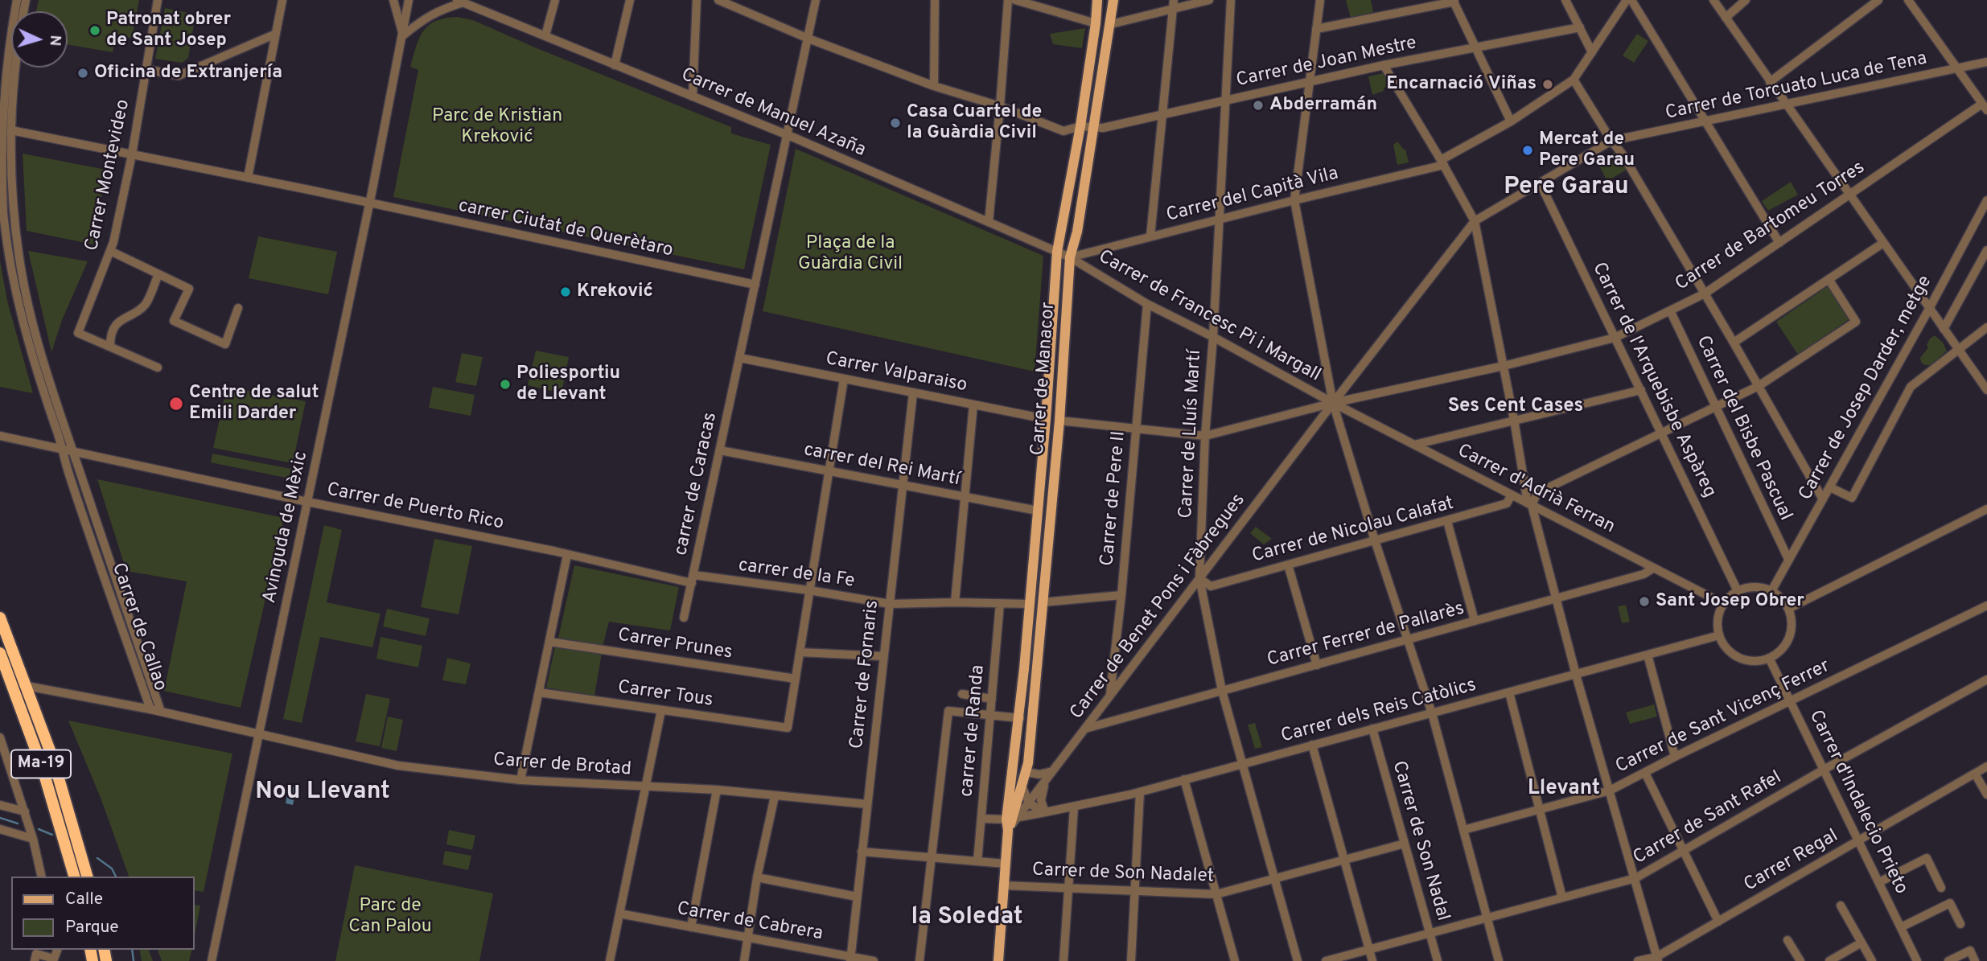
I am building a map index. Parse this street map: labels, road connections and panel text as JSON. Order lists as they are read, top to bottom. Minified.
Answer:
{"streets":{"highway":["Ma-19"],"main road":["Carrer de Manacor"],"street":["Carrer de Joan Mestre","Carrer de Torcuato Luca de Tena","Carrer de Manuel Azaña","Carrer Montevideo","Carrer del Capità Vila","Carrer de Bartomeu Torres","carrer Ciutat de Querètaro","Carrer de Francesc Pi i Margall","Carrer Valparaiso","Carrer de l'Arquebisbe Aspàreg","Carrer de Josep Darder, metge","Carrer del Bisbe Pascual","Carrer de Lluís Martí","carrer del Rei Martí","carrer de Caracas","Carrer d'Adrià Ferran","Carrer de Pere II","Carrer de Puerto Rico","Avinguda de Mèxic","Carrer de Nicolau Calafat","carrer de la Fe","Carrer de Benet Pons i Fàbregues","Carrer de Callao","Carrer Ferrer de Pallarès","Carrer Prunes","Carrer de Fornaris","Carrer Tous","Carrer dels Reis Catòlics","Carrer de Sant Vicenç Ferrer","carrer de Randa","Carrer de Brotad","Carrer d'Indalecio Prieto","Carrer de Sant Rafel","Carrer de Son Nadal","Carrer Regal","Carrer de Son Nadalet","Carrer de Cabrera"]},"crossings":[["Carrer de Joan Mestre","Carrer de Manacor"],["Carrer de Joan Mestre","Carrer de Lluís Martí"],["Carrer de Torcuato Luca de Tena","Carrer de l'Arquebisbe Aspàreg"],["Carrer de Torcuato Luca de Tena","Carrer de Benet Pons i Fàbregues"],["Carrer de Manuel Azaña","Carrer del Capità Vila"],["Carrer de Manuel Azaña","Carrer de Francesc Pi i Margall"],["Carrer de Manuel Azaña","Carrer de Manacor"],["Carrer de Manuel Azaña","Avinguda de Mèxic"],["Carrer del Capità Vila","Carrer de Francesc Pi i Margall"],["Carrer del Capità Vila","Carrer de Manacor"],["Carrer del Capità Vila","Carrer de Lluís Martí"],["Carrer de Bartomeu Torres","Carrer de Francesc Pi i Margall"],["Carrer de Bartomeu Torres","Carrer de l'Arquebisbe Aspàreg"],["Carrer de Bartomeu Torres","Carrer del Bisbe Pascual"],["Carrer de Bartomeu Torres","Carrer de Lluís Martí"],["Carrer de Bartomeu Torres","Carrer d'Adrià Ferran"],["Carrer de Bartomeu Torres","Carrer de Benet Pons i Fàbregues"],["carrer Ciutat de Querètaro","Avinguda de Mèxic"],["Carrer de Francesc Pi i Margall","Carrer de Manacor"],["Carrer de Francesc Pi i Margall","Carrer de Lluís Martí"],["Carrer de Francesc Pi i Margall","Carrer d'Adrià Ferran"],["Carrer de Francesc Pi i Margall","Carrer de Pere II"],["Carrer de Francesc Pi i Margall","Carrer de Benet Pons i Fàbregues"],["Carrer Valparaiso","Carrer de Manacor"],["Carrer Valparaiso","carrer de Caracas"],["Carrer Valparaiso","Carrer de Fornaris"],["Carrer de Manacor","carrer del Rei Martí"],["Carrer de Manacor","carrer de la Fe"],["Carrer de Manacor","Carrer de Benet Pons i Fàbregues"],["Carrer de Manacor","Carrer dels Reis Catòlics"],["Carrer de Manacor","Carrer de Son Nadalet"],["Carrer de l'Arquebisbe Aspàreg","Carrer de Josep Darder, metge"],["Carrer de l'Arquebisbe Aspàreg","Carrer d'Adrià Ferran"],["Carrer de l'Arquebisbe Aspàreg","Carrer dels Reis Catòlics"],["Carrer de l'Arquebisbe Aspàreg","Carrer d'Indalecio Prieto"],["Carrer de Josep Darder, metge","Carrer del Bisbe Pascual"],["Carrer de Josep Darder, metge","Carrer d'Adrià Ferran"],["Carrer de Josep Darder, metge","Carrer dels Reis Catòlics"],["Carrer de Josep Darder, metge","Carrer d'Indalecio Prieto"],["Carrer de Lluís Martí","Carrer de Nicolau Calafat"],["Carrer de Lluís Martí","Carrer de Benet Pons i Fàbregues"],["Carrer de Lluís Martí","Carrer Ferrer de Pallarès"],["Carrer de Lluís Martí","Carrer dels Reis Catòlics"],["Carrer de Lluís Martí","Carrer de Son Nadalet"],["carrer del Rei Martí","carrer de Caracas"],["carrer del Rei Martí","Carrer de Fornaris"],["carrer de Caracas","Carrer de Puerto Rico"],["carrer de Caracas","carrer de la Fe"],["Carrer d'Adrià Ferran","Carrer de Nicolau Calafat"],["Carrer d'Adrià Ferran","Carrer de Benet Pons i Fàbregues"],["Carrer d'Adrià Ferran","Carrer Ferrer de Pallarès"],["Carrer d'Adrià Ferran","Carrer dels Reis Catòlics"],["Carrer d'Adrià Ferran","Carrer d'Indalecio Prieto"],["Carrer de Pere II","Carrer de Benet Pons i Fàbregues"],["Carrer de Puerto Rico","Avinguda de Mèxic"],["Carrer de Puerto Rico","carrer de la Fe"],["Carrer de Puerto Rico","Carrer de Callao"],["Avinguda de Mèxic","Carrer de Callao"],["Avinguda de Mèxic","Carrer de Brotad"],["Carrer de Nicolau Calafat","Carrer de Benet Pons i Fàbregues"],["carrer de la Fe","Carrer de Fornaris"],["carrer de la Fe","carrer de Randa"],["Carrer de Benet Pons i Fàbregues","Carrer Ferrer de Pallarès"],["Carrer de Benet Pons i Fàbregues","Carrer dels Reis Catòlics"],["Carrer de Callao","Carrer de Brotad"],["Carrer Prunes","Carrer Tous"],["Carrer de Fornaris","Carrer de Brotad"],["Carrer de Fornaris","Carrer de Cabrera"],["Carrer dels Reis Catòlics","carrer de Randa"],["Carrer dels Reis Catòlics","Carrer d'Indalecio Prieto"],["Carrer dels Reis Catòlics","Carrer de Son Nadal"],["Carrer de Sant Vicenç Ferrer","Carrer d'Indalecio Prieto"],["Carrer d'Indalecio Prieto","Carrer de Sant Rafel"],["Carrer d'Indalecio Prieto","Carrer Regal"],["Carrer de Sant Rafel","Carrer de Son Nadal"],["Carrer de Son Nadal","Carrer de Son Nadalet"]],"districts":["Pere Garau","Ses Cent Cases","Llevant","Nou Llevant","la Soledat"],"parks":["Parc de Kristian Kreković","Plaça de la Guàrdia Civil","Parc de Can Palou"],"places":["Patronat obrer de Sant Josep","Oficina de Extranjería","Encarnació Viñas","Abderramán","Casa Cuartel de la Guàrdia Civil","Mercat de Pere Garau","Kreković","Poliesportiu de Llevant","Centre de salut Emili Darder","Sant Josep Obrer"],"legend":["Calle","Parque"],"north":"right"}
